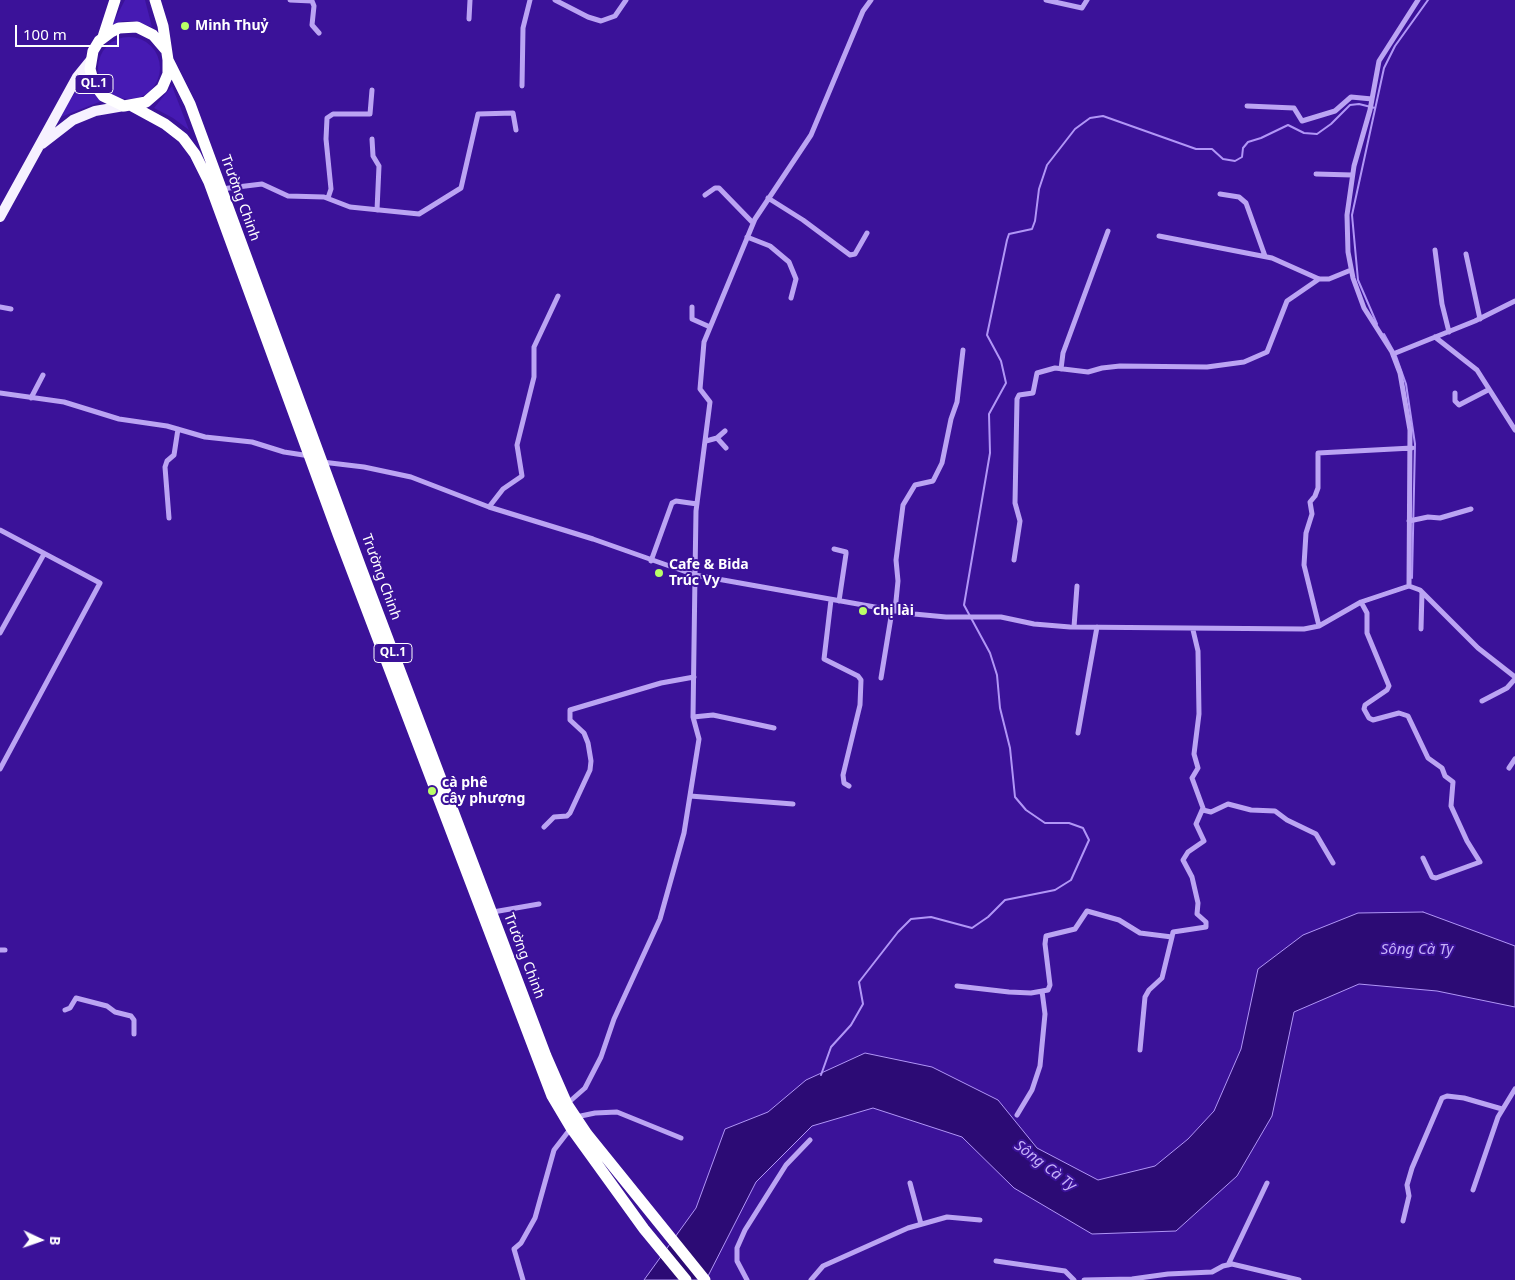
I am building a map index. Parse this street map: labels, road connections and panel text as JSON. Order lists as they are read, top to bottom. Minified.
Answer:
{"streets":{"highway":["QL.1","Trường Chinh"]},"crossings":[["QL.1","Trường Chinh"]],"water":["Sông Cà Ty"],"places":["Minh Thuỷ","Cafe & Bida Trúc Vy","chị lài","cà phê cây phượng"],"scale_bar":"100 m","north":"right"}
